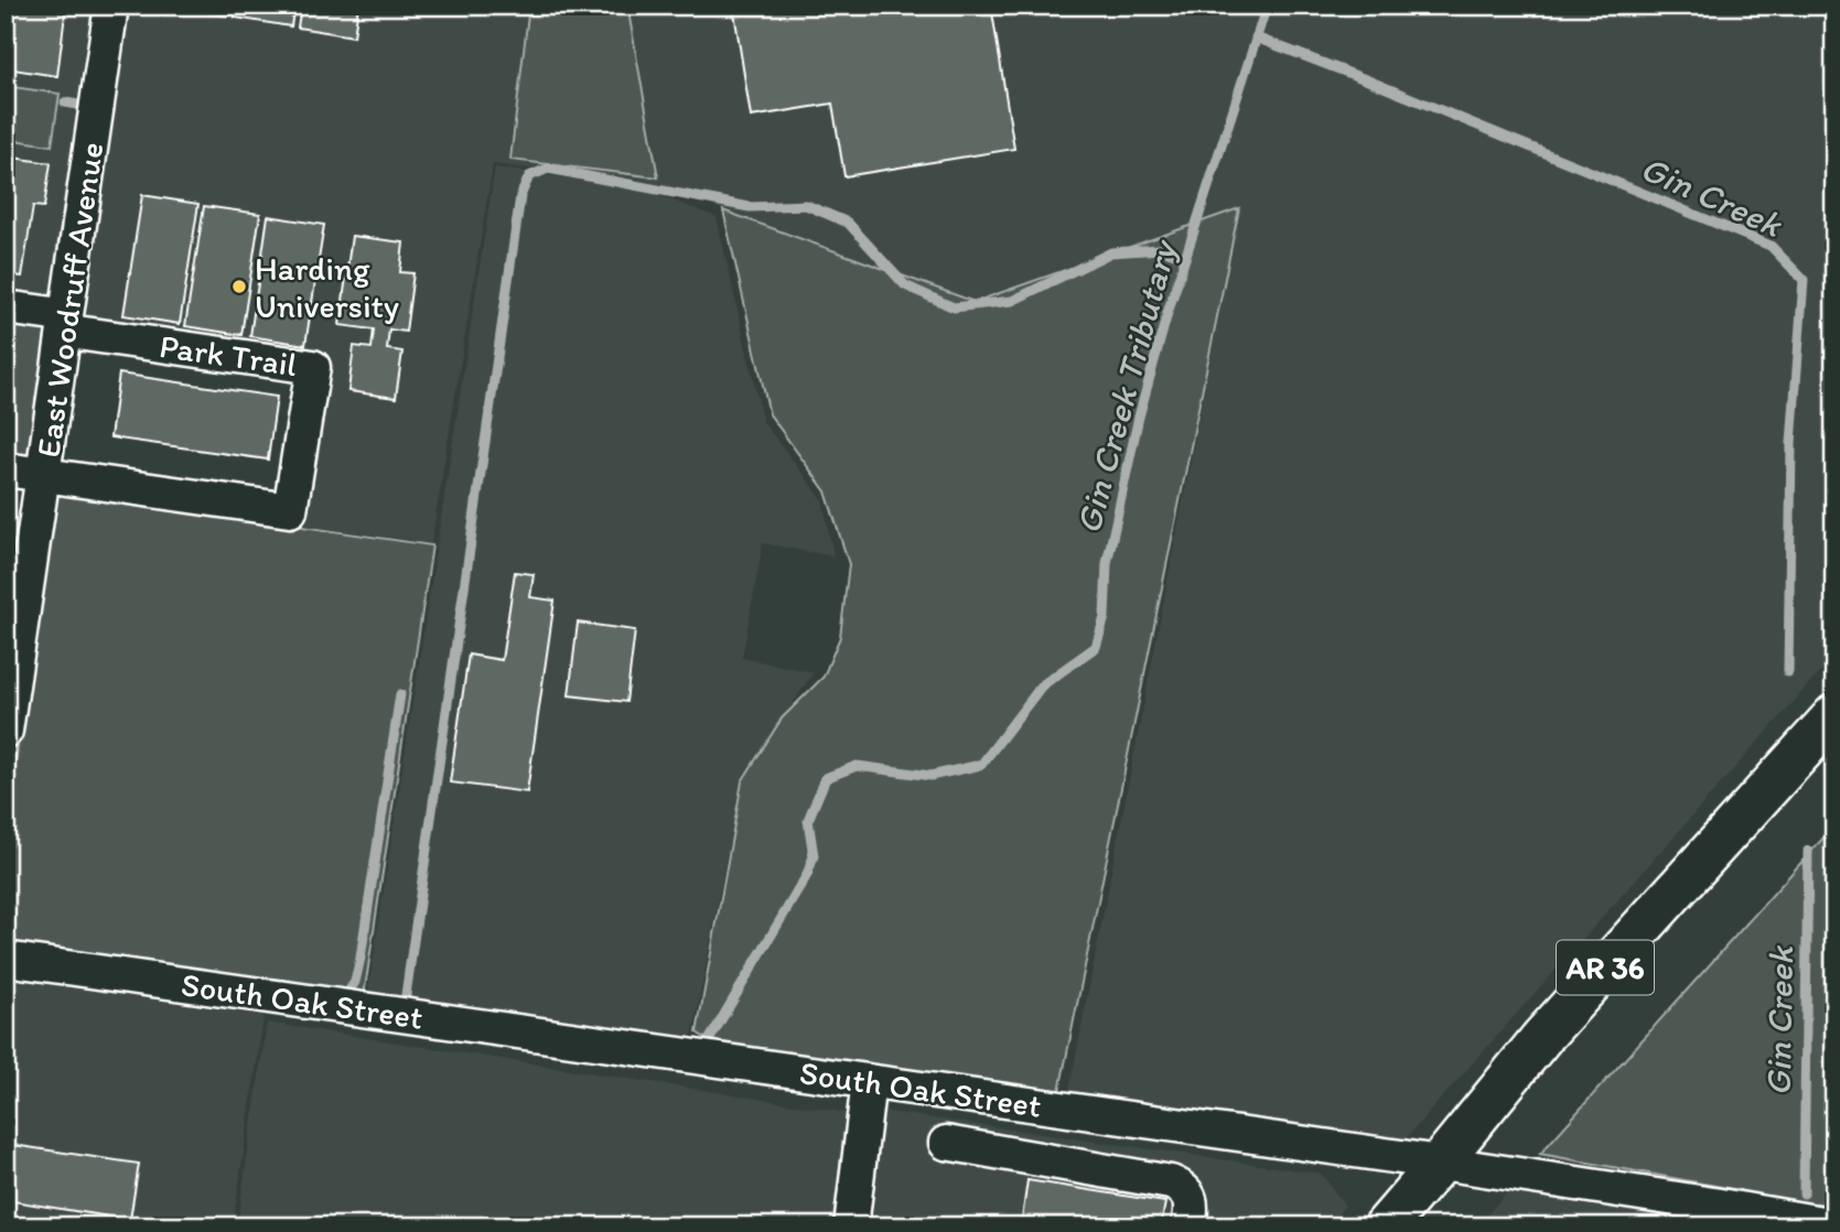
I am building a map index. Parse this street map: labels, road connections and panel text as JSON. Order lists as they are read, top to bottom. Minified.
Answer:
{"streets":{"main road":["AR 36"],"street":["East Woodruff Avenue","Park Trail","South Oak Street"]},"crossings":[["East Woodruff Avenue","Park Trail"],["AR 36","South Oak Street"]],"water":["Gin Creek","Gin Creek Tributary"],"places":["Harding University"]}
